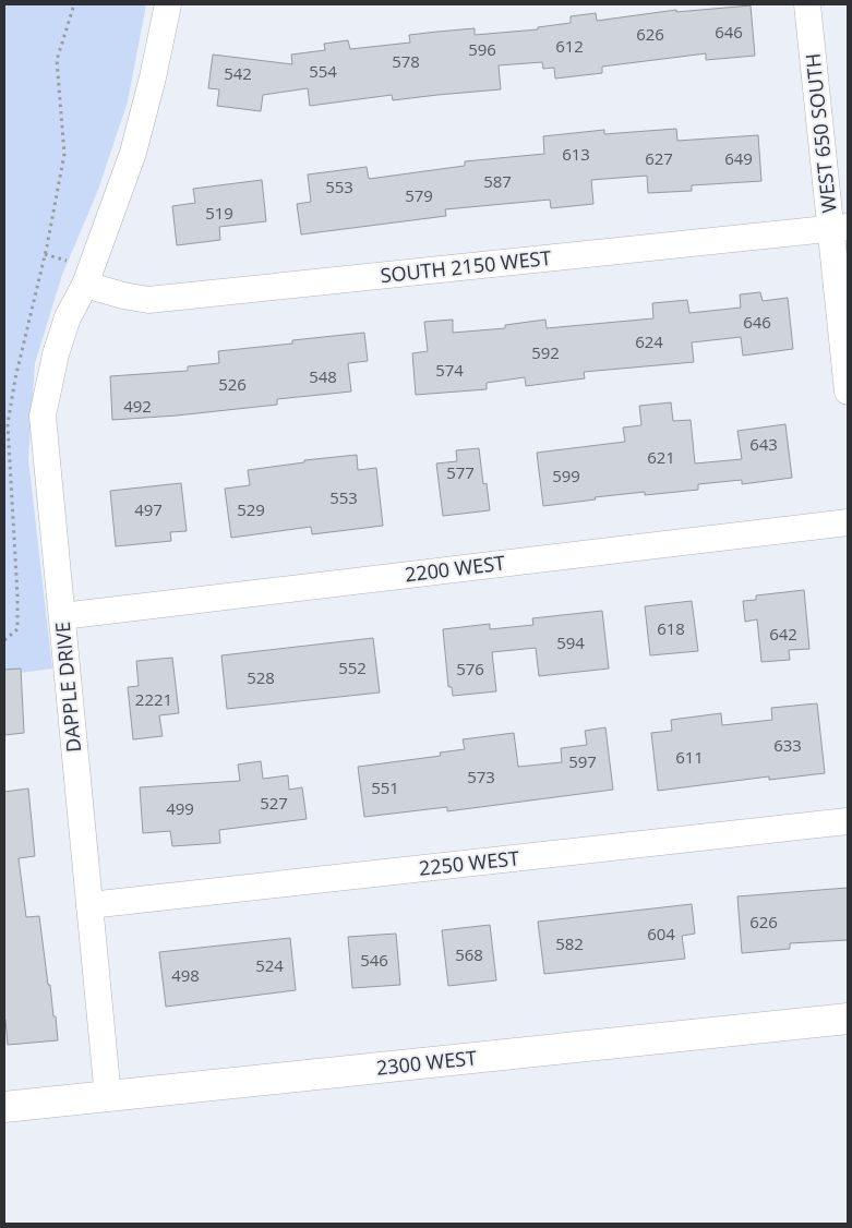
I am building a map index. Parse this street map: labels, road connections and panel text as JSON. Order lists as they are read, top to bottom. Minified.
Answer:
{"streets":{"main road":["2300 WEST"],"street":["WEST 650 SOUTH","SOUTH 2150 WEST","2200 WEST","DAPPLE DRIVE","2250 WEST"]},"crossings":[["WEST 650 SOUTH","SOUTH 2150 WEST"],["SOUTH 2150 WEST","DAPPLE DRIVE"],["2200 WEST","DAPPLE DRIVE"],["DAPPLE DRIVE","2250 WEST"],["DAPPLE DRIVE","2300 WEST"]],"house_numbers":["646","626","612","596","578","554","542","613","627","649","587","553","579","519","646","624","592","574","548","526","492","643","621","577","599","553","497","529","618","642","594","552","576","528","2221","633","611","597","573","551","527","499","626","604","582","568","546","524","498"]}
